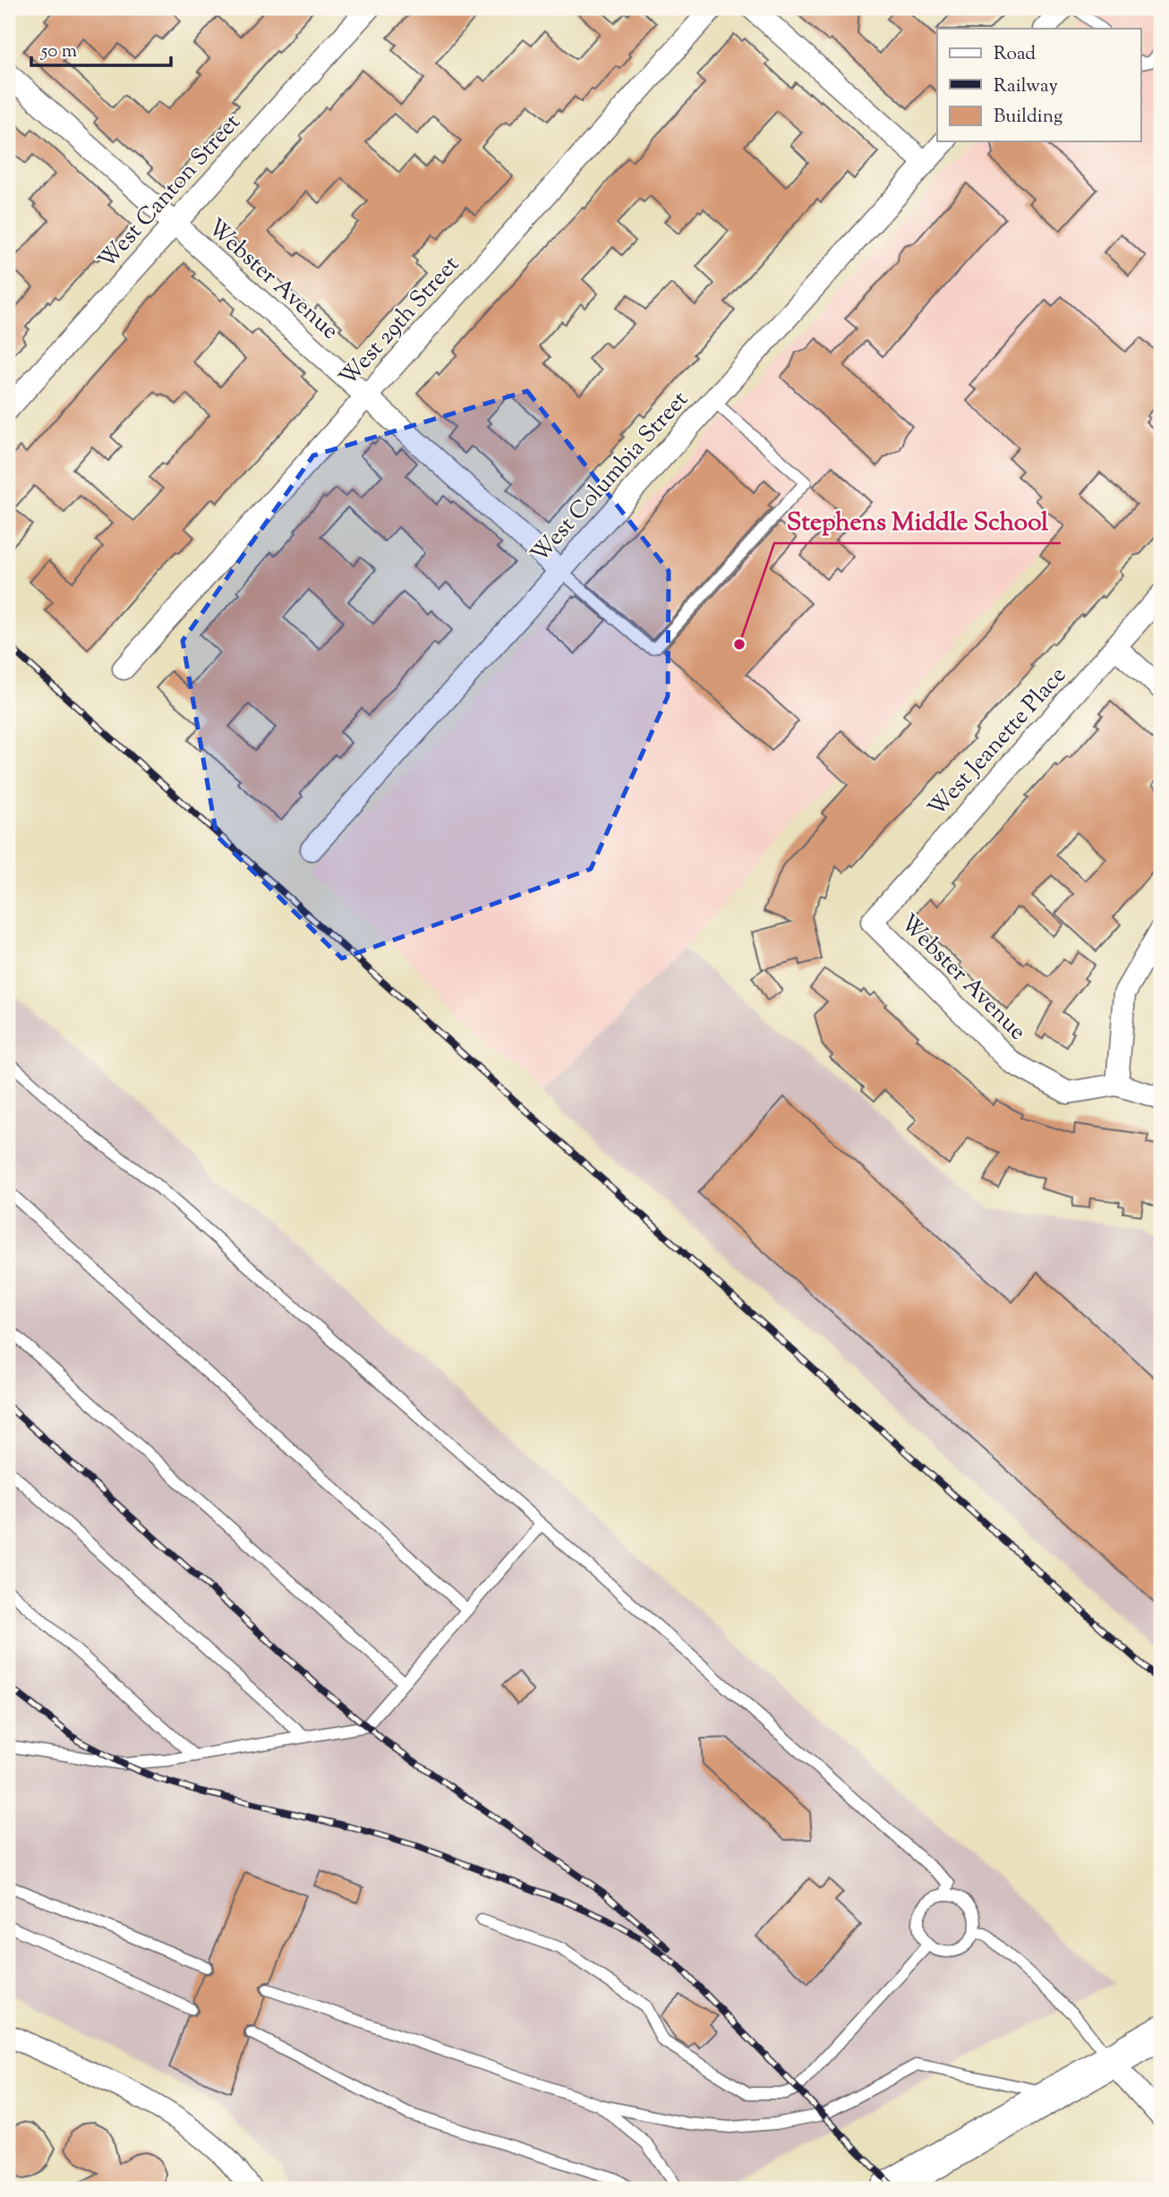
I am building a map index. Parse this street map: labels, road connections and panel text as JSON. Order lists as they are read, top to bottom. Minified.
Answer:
{"streets":{"street":["West Canton Street","Webster Avenue","West 29th Street","West Columbia Street","West Jeanette Place"]},"crossings":[["West Canton Street","Webster Avenue"],["Webster Avenue","West 29th Street"],["Webster Avenue","West Columbia Street"],["Webster Avenue","West Jeanette Place"]],"places":["Stephens Middle School"],"legend":["Road","Railway","Building"],"scale_bar":"50 m"}
